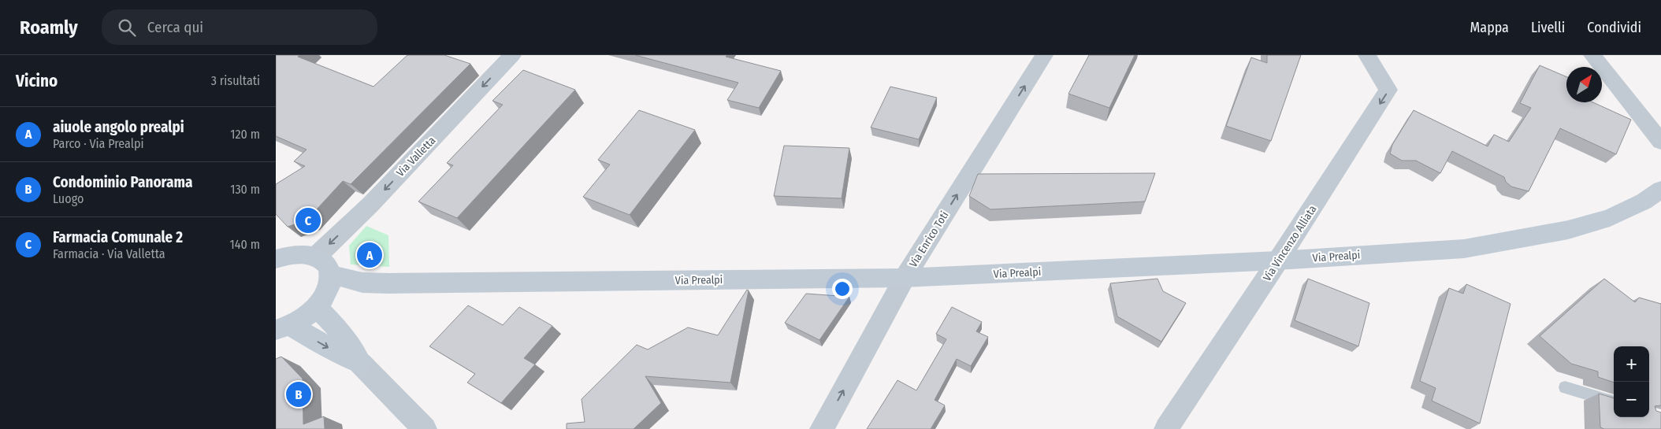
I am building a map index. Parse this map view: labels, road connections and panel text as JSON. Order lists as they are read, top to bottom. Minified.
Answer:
{"streets":{"street":["Via Valletta","Via Enrico Toti","Via Vincenzo Alliata","Via Prealpi"]},"crossings":[["Via Enrico Toti","Via Prealpi"],["Via Vincenzo Alliata","Via Prealpi"]],"one_way":["Via Valletta","Via Enrico Toti","Via Vincenzo Alliata"],"north":"top right","page":{"header":"Roamly","search":"Cerca qui","nav":["Mappa","Livelli","Condividi"],"heading":["Vicino","3 risultati"],"list":[{"mark":"A","name":"aiuole angolo prealpi","note":"Parco · Via Prealpi","value":"120 m"},{"mark":"B","name":"Condominio Panorama","note":"Luogo","value":"130 m"},{"mark":"C","name":"Farmacia Comunale 2","note":"Farmacia · Via Valletta","value":"140 m"}],"pins":["C","A","B"],"map_buttons":["+","−"]}}
